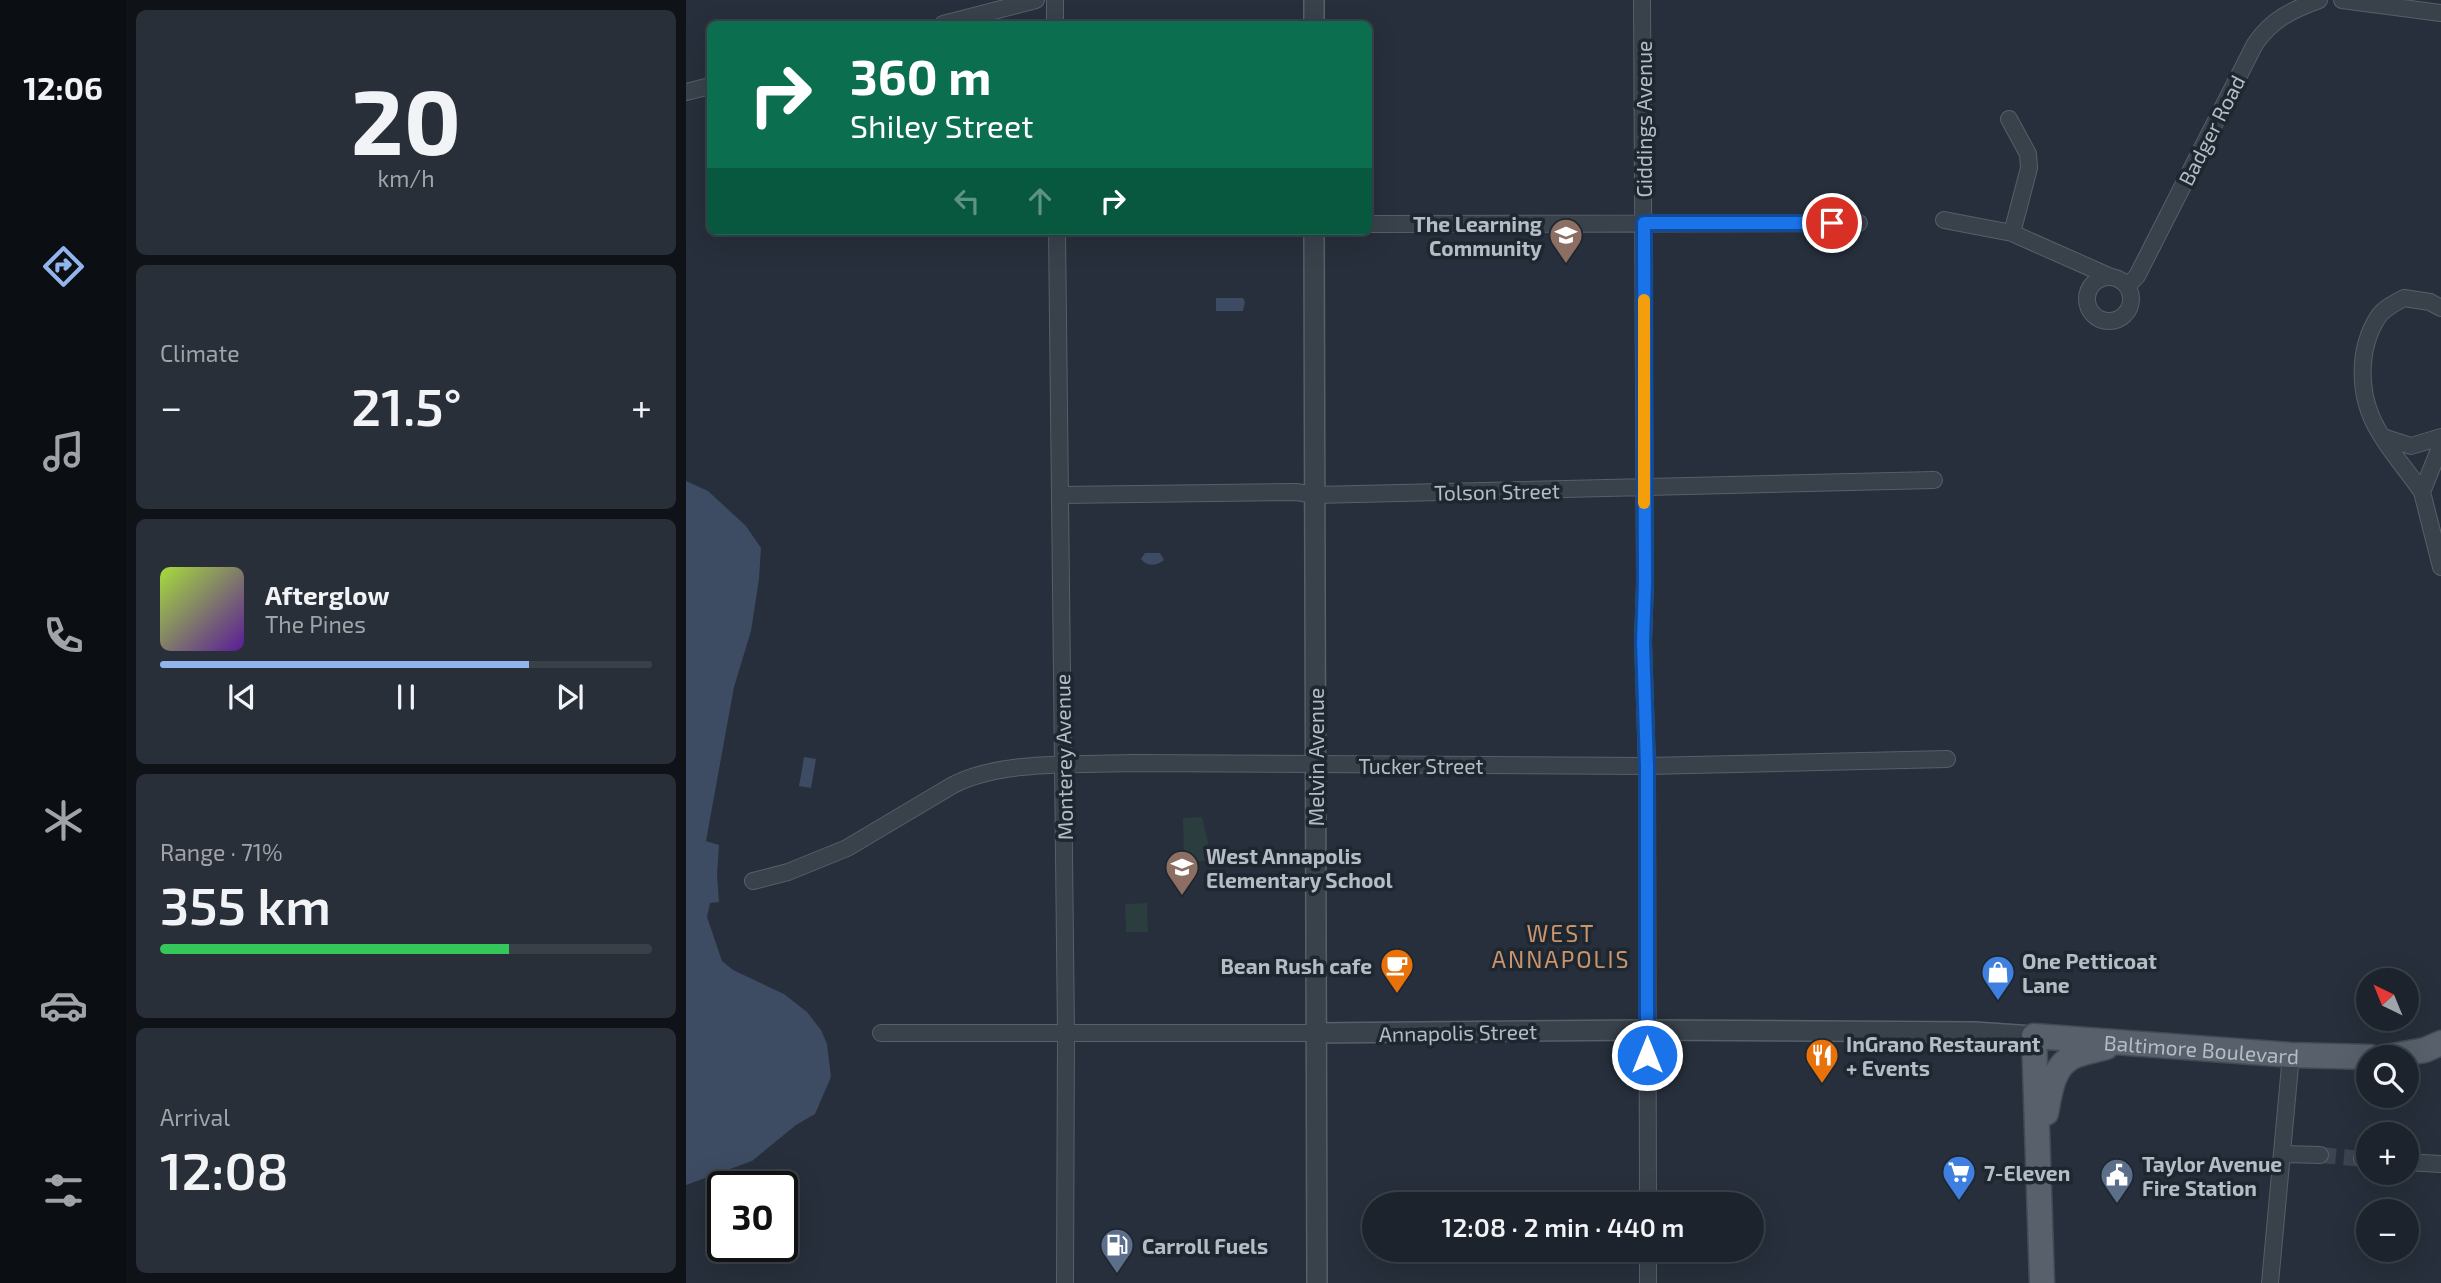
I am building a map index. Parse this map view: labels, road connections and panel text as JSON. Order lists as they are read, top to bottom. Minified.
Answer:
{"streets":{"main road":["Baltimore Boulevard"],"street":["Giddings Avenue","Badger Road","Tolson Street","Monterey Avenue","Melvin Avenue","Tucker Street","Annapolis Street"]},"crossings":[["Giddings Avenue","Tolson Street"],["Giddings Avenue","Tucker Street"],["Giddings Avenue","Annapolis Street"],["Tolson Street","Monterey Avenue"],["Tolson Street","Melvin Avenue"],["Monterey Avenue","Tucker Street"],["Monterey Avenue","Annapolis Street"],["Melvin Avenue","Tucker Street"],["Melvin Avenue","Annapolis Street"],["Annapolis Street","Baltimore Boulevard"]],"districts":["WEST ANNAPOLIS"],"places":{"school or university":["The Learning Community","West Annapolis Elementary School"],"cafe":["Bean Rush cafe"],"shop":["One Petticoat Lane"],"restaurant":["InGrano Restaurant + Events"],"supermarket":["7-Eleven"],"public building":["Taylor Avenue Fire Station"],"fuel station":["Carroll Fuels"]},"north":"top left","page":{"tabs":"12:06","tile":[["20","km/h"],"Climate",["Range · 71%","355 km"],["Arrival","12:08"]],"turn":["360 m","Shiley Street"],"heat":["−","21.5°","+"],"song":["Afterglow","The Pines"],"map_buttons":["+","−"],"limit":"30","trip":"12:08 · 2 min · 440 m"}}
